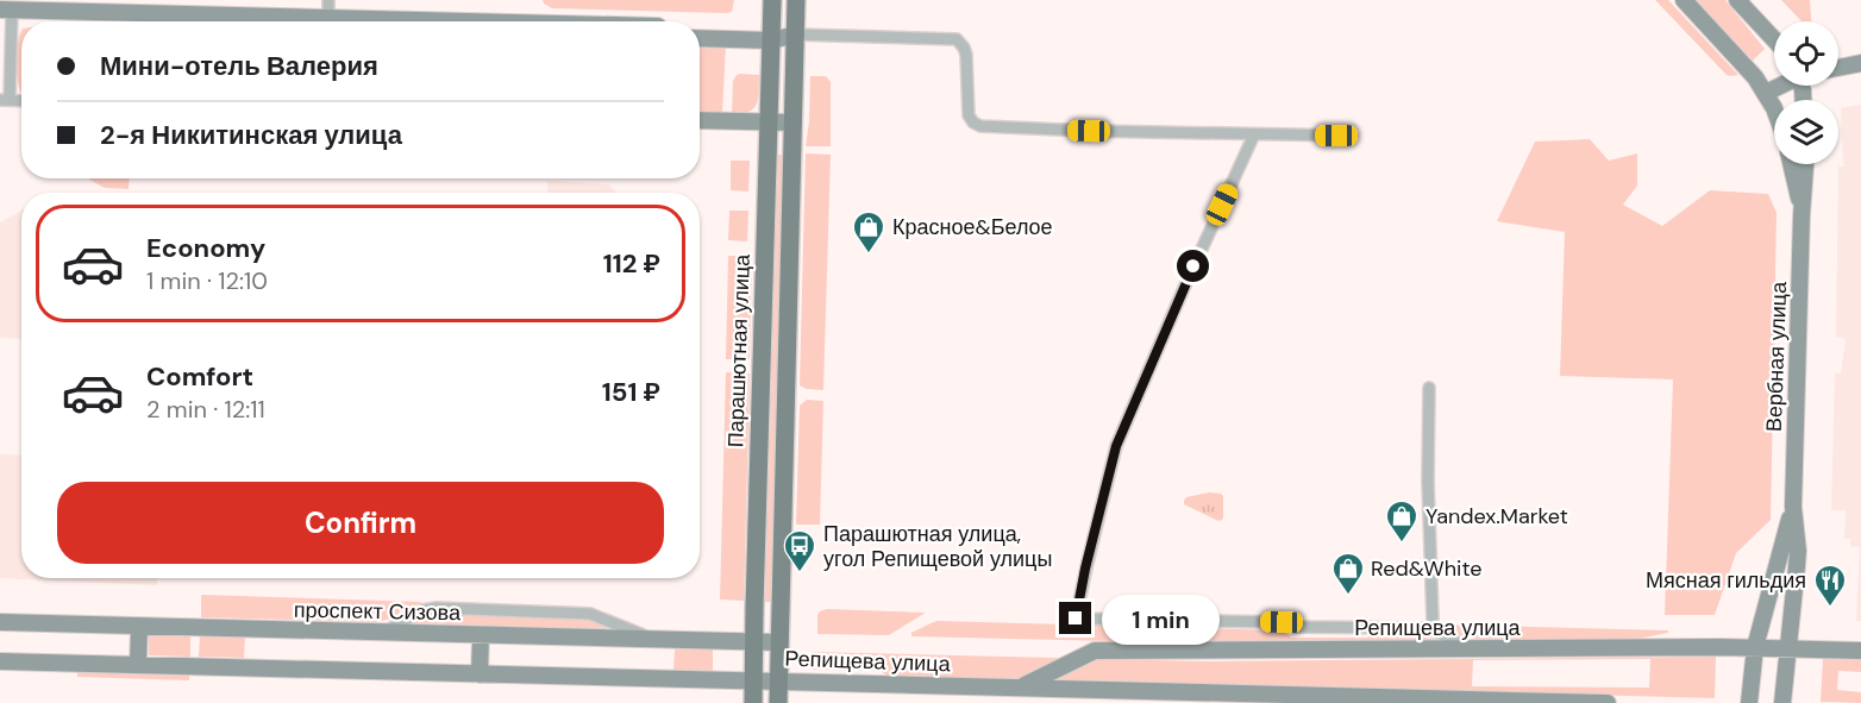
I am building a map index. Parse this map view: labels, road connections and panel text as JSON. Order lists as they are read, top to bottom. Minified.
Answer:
{"streets":{"main road":["Парашютная улица","Вербная улица","проспект Сизова","Репищева улица"]},"crossings":[["Парашютная улица","проспект Сизова"],["Парашютная улица","Репищева улица"],["Вербная улица","Репищева улица"],["проспект Сизова","Репищева улица"]],"places":{"shop":["Красное&Белое","Yandex.Market","Red&White"],"bus stop":["Парашютная улица, угол Репищевой улицы"],"restaurant":["Мясная гильдия"]},"page":{"banner":["Мини-отель Валерия","2-я Никитинская улица"],"list":[{"name":"Economy","note":"1 min · 12:10","value":"112 ₽"},{"name":"Comfort","note":"2 min · 12:11","value":"151 ₽"}],"buttons":"Confirm","bubble":"1 min"}}
